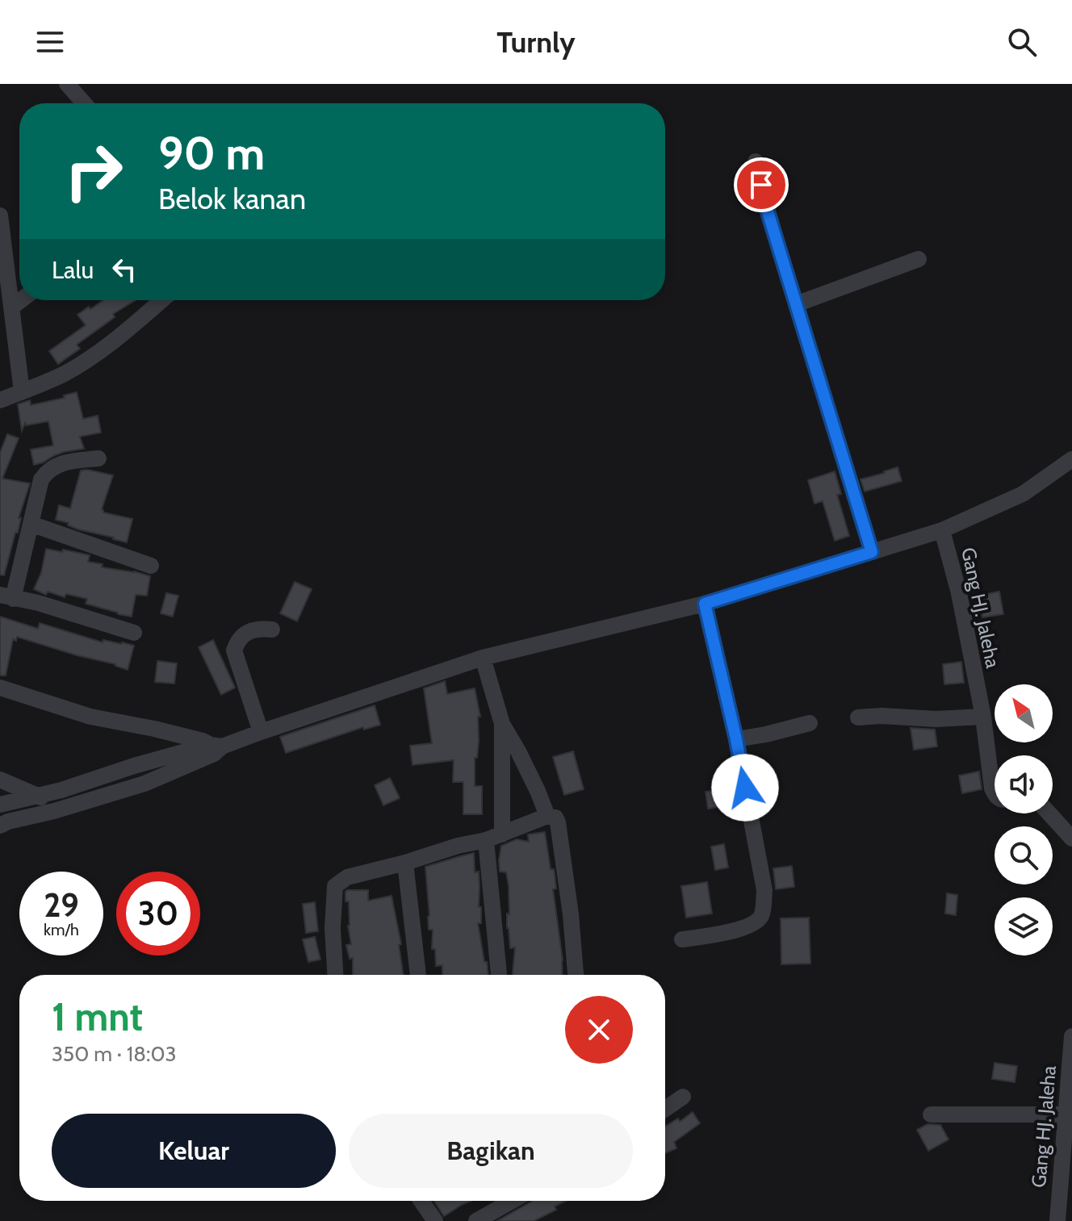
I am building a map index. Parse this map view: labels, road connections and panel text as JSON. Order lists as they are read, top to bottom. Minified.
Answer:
{"streets":{"street":["Gang HJ. Jaleha"]},"north":"top left","page":{"header":"Turnly","turn":["90 m","Belok kanan"],"then":"Lalu","speed":"29 km/h","limit":"30","heading":["1 mnt","350 m · 18:03"],"buttons":["Keluar","Bagikan"]}}
